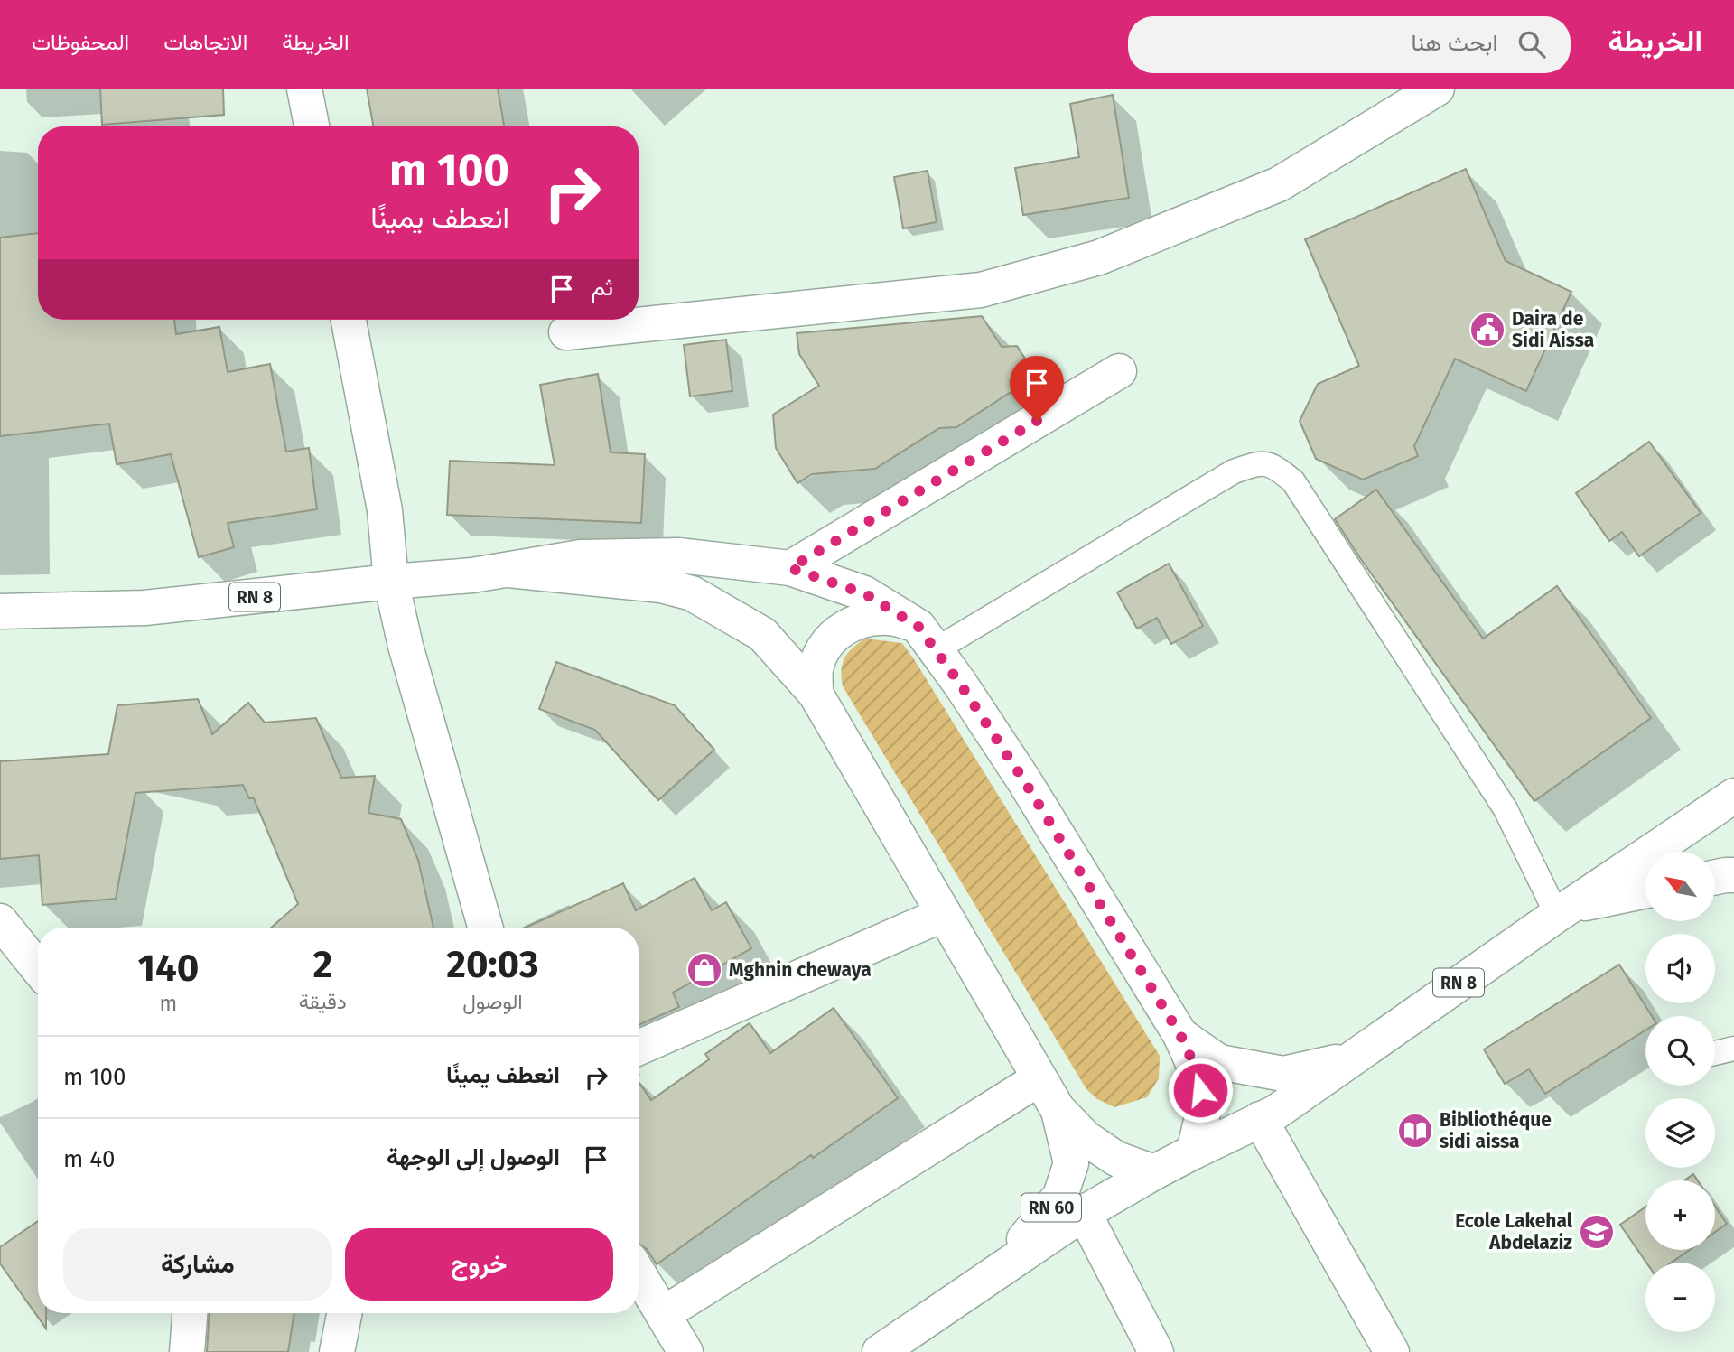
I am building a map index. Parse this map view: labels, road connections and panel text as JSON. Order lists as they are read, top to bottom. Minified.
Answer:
{"streets":{"main road":["RN 8","RN 60"]},"places":{"public building":["Daira de Sidi Aissa"],"shop":["Mghnin chewaya"],"library":["Bibliothéque sidi aissa"],"school or university":["Ecole Lakehal Abdelaziz"]},"north":"top left","page":{"header":"الخريطة","search":"ابحث هنا","nav":["الخريطة","الاتجاهات","المحفوظات"],"turn":["100 m","انعطف يمينًا"],"then":"ثم","map_buttons":["+","−"],"eta":["20:03","الوصول","2","دقيقة","140","m"],"list":[{"name":"انعطف يمينًا","value":"100 m"},{"name":"الوصول إلى الوجهة","value":"40 m"}],"buttons":["خروج","مشاركة"]}}
